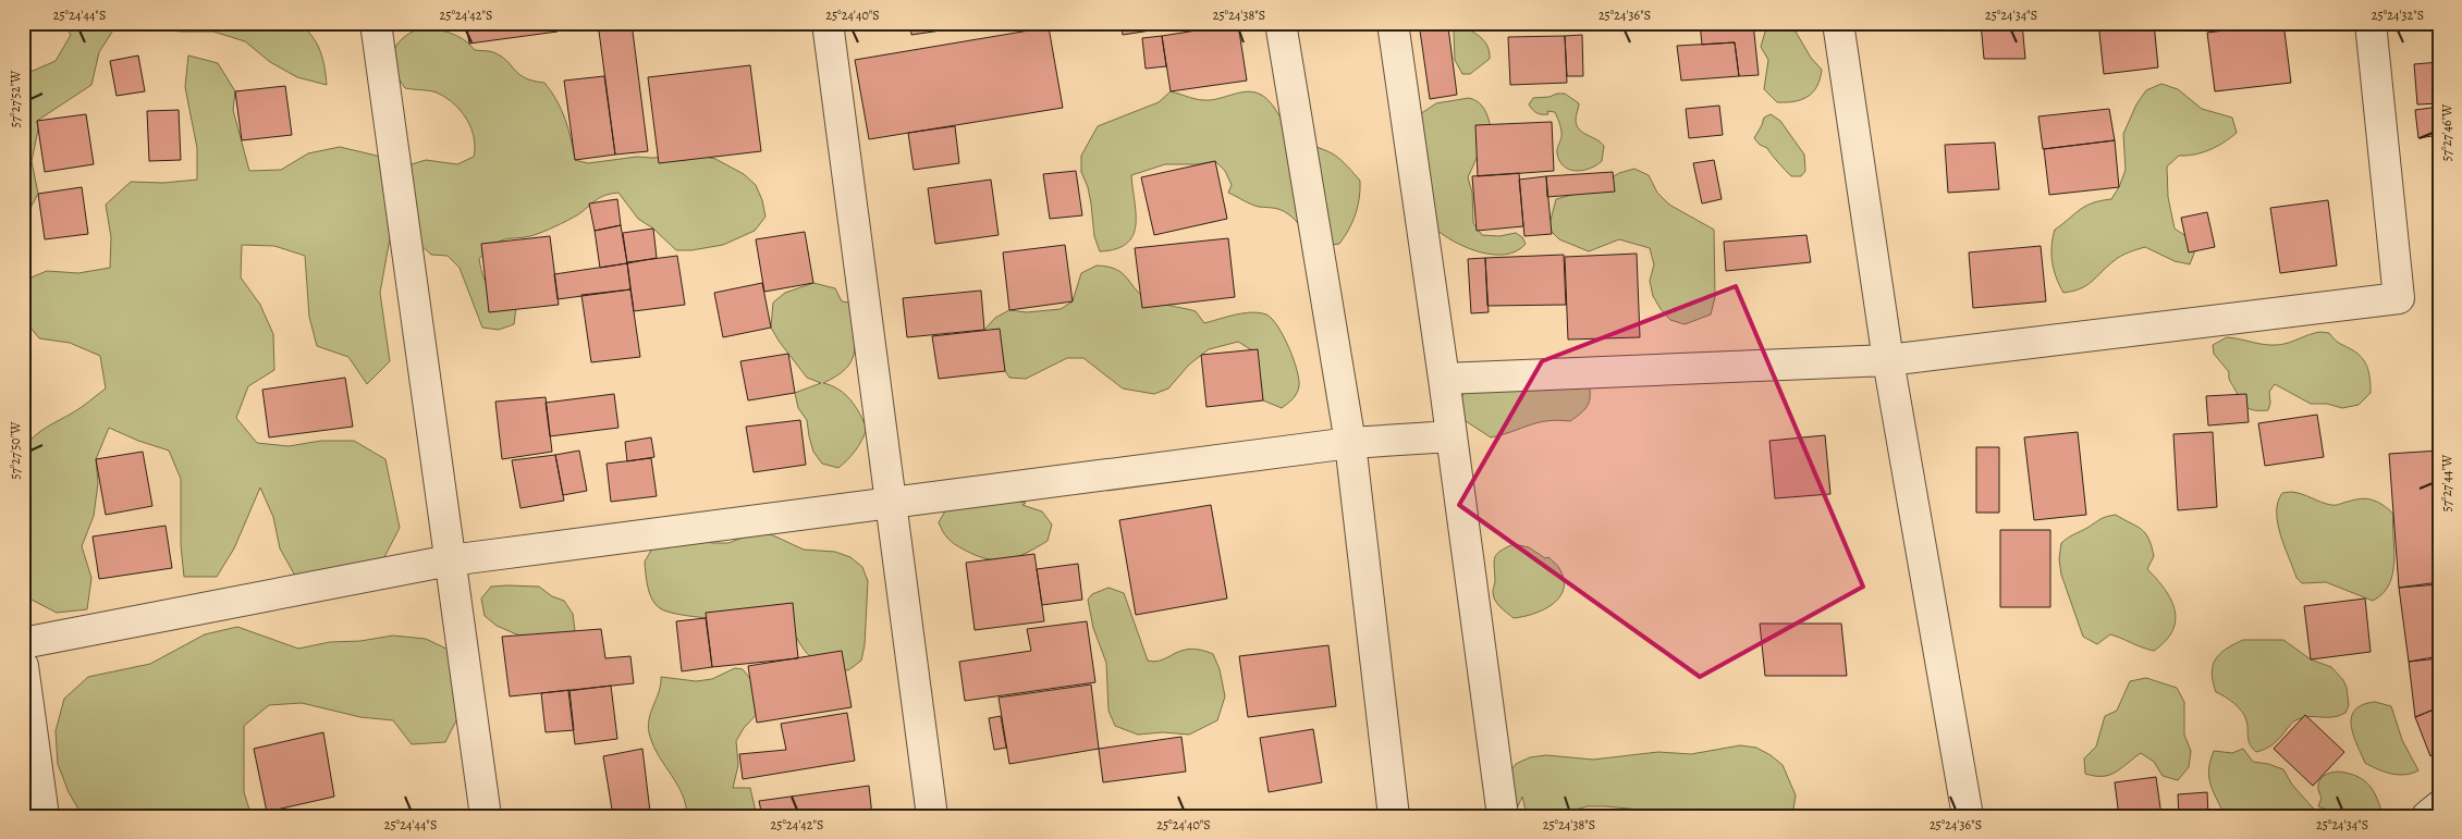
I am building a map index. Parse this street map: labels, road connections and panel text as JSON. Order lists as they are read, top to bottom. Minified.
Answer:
{"coordinates":["25°24'44\"S","25°24'42\"S","25°24'40\"S","25°24'38\"S","25°24'36\"S","25°24'34\"S","25°24'32\"S","57°27'52\"W","57°27'46\"W","57°27'50\"W","57°27'44\"W"]}
